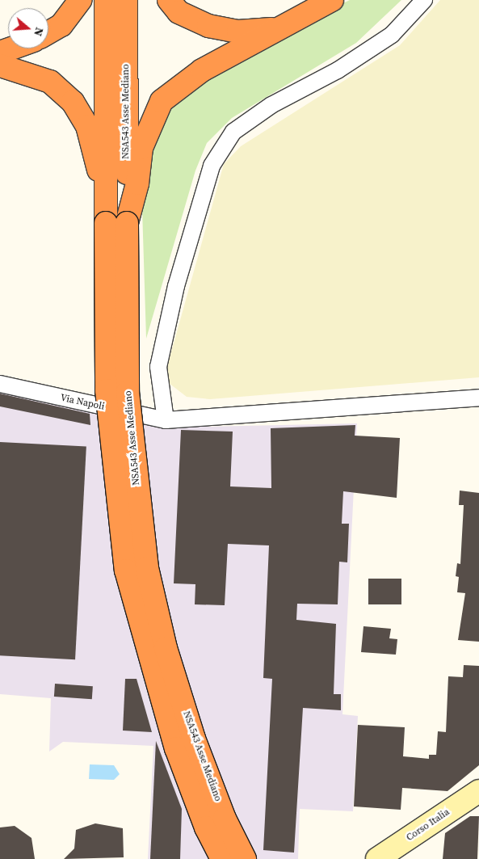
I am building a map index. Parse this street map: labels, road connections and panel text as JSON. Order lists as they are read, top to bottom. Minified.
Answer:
{"streets":{"highway":["NSA543 Asse Mediano"],"street":["Via Napoli","Corso Italia"]},"north":"right"}
